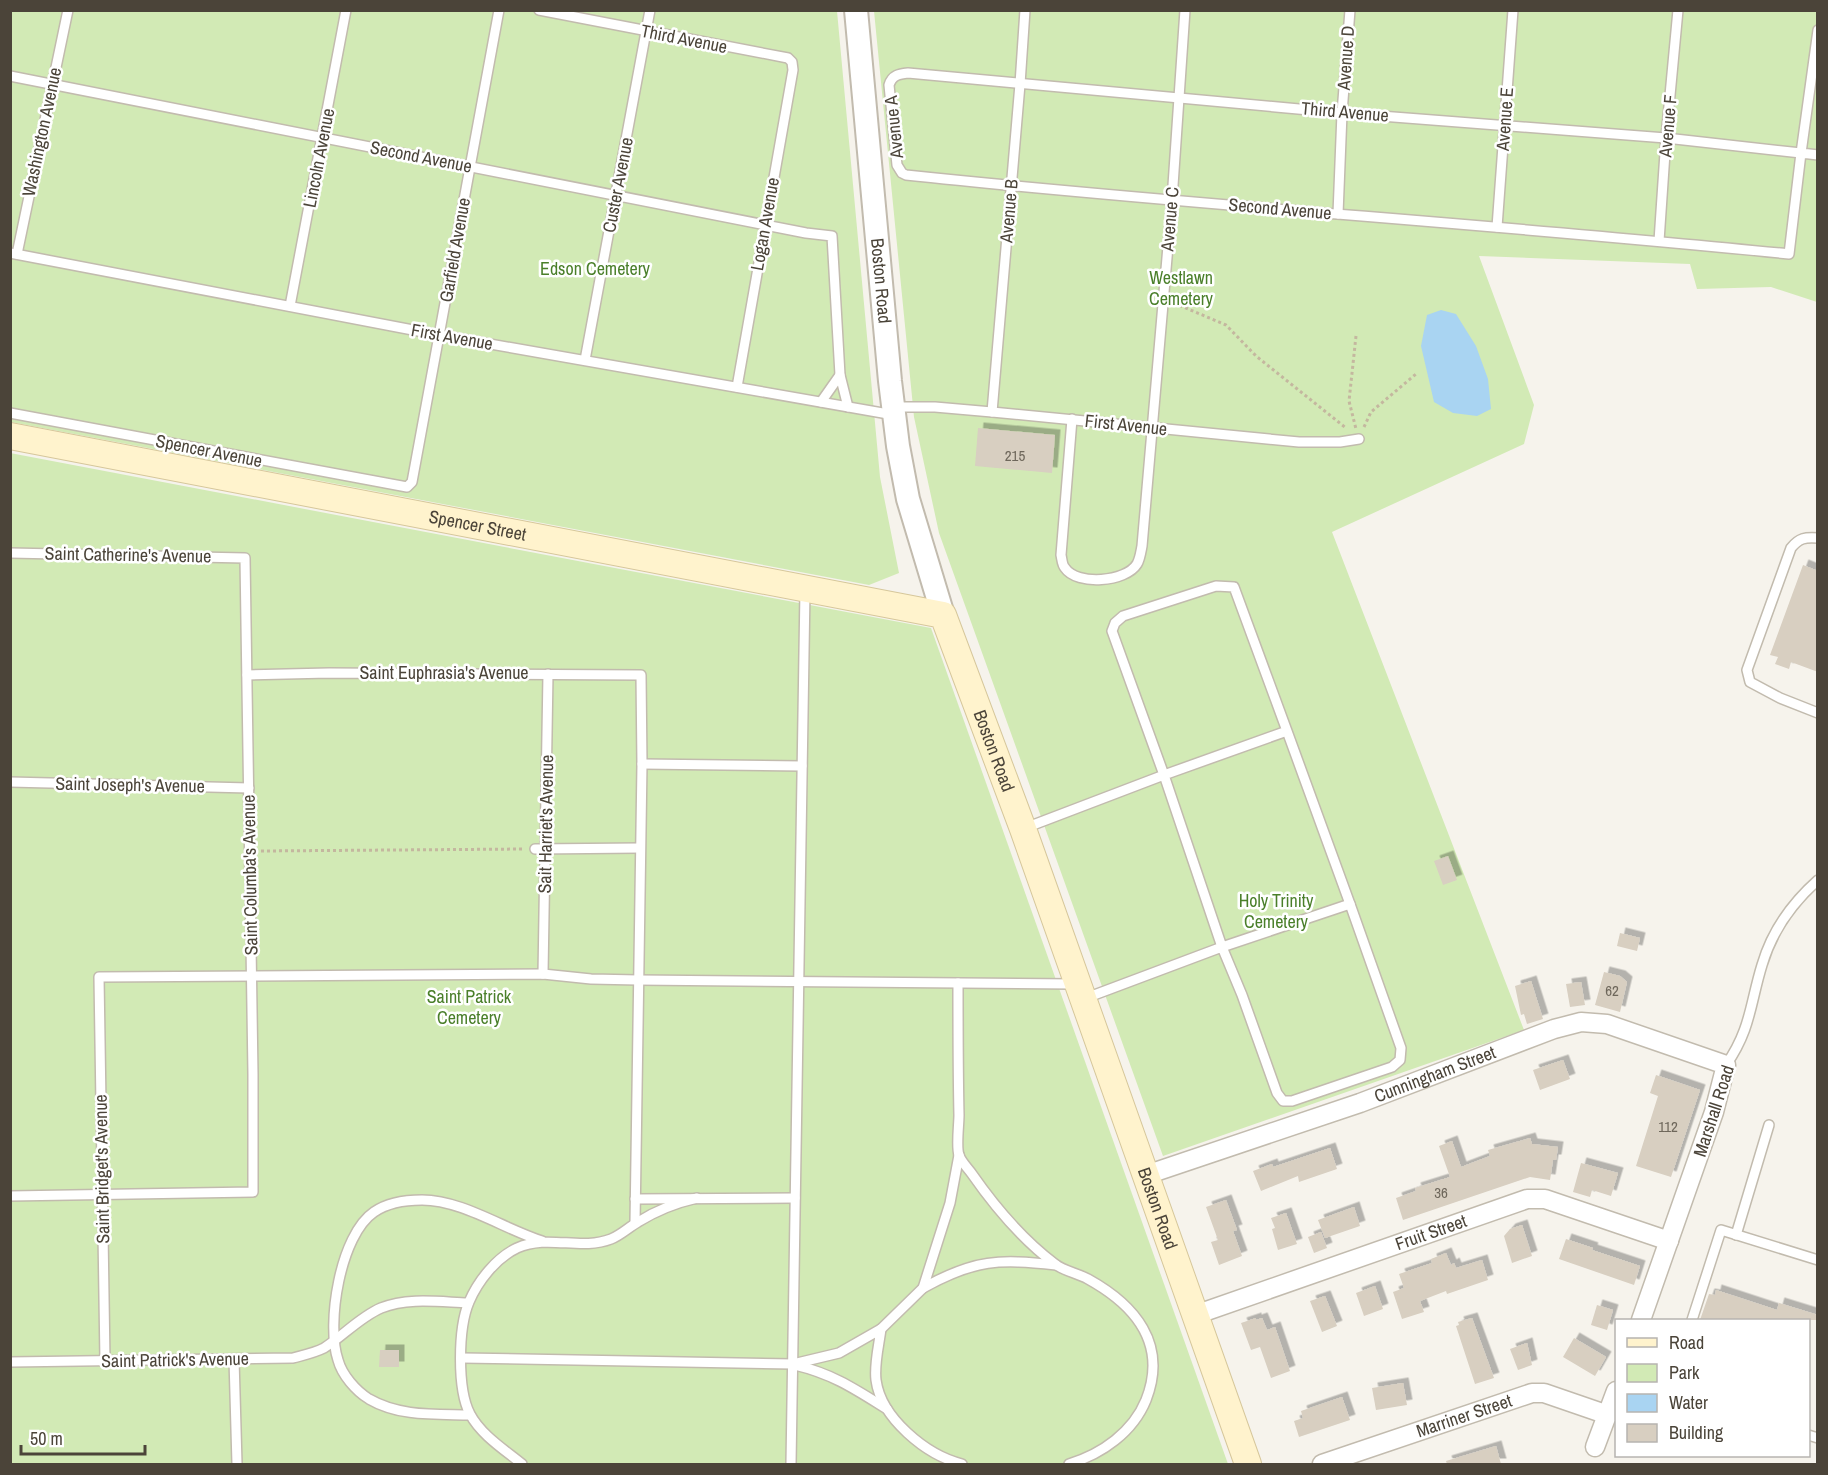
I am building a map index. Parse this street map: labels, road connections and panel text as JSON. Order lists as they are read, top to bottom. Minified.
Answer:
{"streets":{"main road":["Boston Road","Spencer Street"],"street":["Cunningham Street","Marshall Road","Fruit Street","Marriner Street"],"lane":["Third Avenue","Avenue D","Avenue E","Avenue F","Avenue A","Washington Avenue","Second Avenue","Lincoln Avenue","Custer Avenue","Avenue B","Avenue C","Logan Avenue","Garfield Avenue","First Avenue","Spencer Avenue","Saint Catherine's Avenue","Saint Euphrasia's Avenue","Saint Joseph's Avenue","Sait Harriet's Avenue","Saint Columba's Avenue","Saint Bridget's Avenue","Saint Patrick's Avenue"]},"crossings":[["Third Avenue","Avenue D"],["Third Avenue","Avenue E"],["Third Avenue","Avenue F"],["Third Avenue","Avenue A"],["Third Avenue","Second Avenue"],["Third Avenue","Custer Avenue"],["Third Avenue","Avenue B"],["Third Avenue","Avenue C"],["Third Avenue","Logan Avenue"],["Avenue D","Second Avenue"],["Avenue E","Second Avenue"],["Avenue F","Second Avenue"],["Avenue A","Second Avenue"],["Washington Avenue","Second Avenue"],["Washington Avenue","First Avenue"],["Second Avenue","Lincoln Avenue"],["Second Avenue","Custer Avenue"],["Second Avenue","Avenue B"],["Second Avenue","Avenue C"],["Second Avenue","Logan Avenue"],["Second Avenue","Garfield Avenue"],["Lincoln Avenue","First Avenue"],["Custer Avenue","First Avenue"],["Avenue B","First Avenue"],["Avenue C","First Avenue"],["Logan Avenue","First Avenue"],["Garfield Avenue","First Avenue"],["Garfield Avenue","Spencer Avenue"],["Boston Road","First Avenue"],["Boston Road","Spencer Street"],["Boston Road","Cunningham Street"],["Boston Road","Fruit Street"],["Saint Catherine's Avenue","Saint Columba's Avenue"],["Saint Euphrasia's Avenue","Sait Harriet's Avenue"],["Saint Euphrasia's Avenue","Saint Columba's Avenue"],["Saint Joseph's Avenue","Saint Columba's Avenue"],["Saint Columba's Avenue","Saint Bridget's Avenue"],["Cunningham Street","Marshall Road"],["Marshall Road","Fruit Street"],["Saint Bridget's Avenue","Saint Patrick's Avenue"]],"parks":["Edson Cemetery","Westlawn Cemetery","Holy Trinity Cemetery","Saint Patrick Cemetery"],"house_numbers":["215","62","112","36"],"legend":["Road","Park","Water","Building"],"scale_bar":"50 m"}
